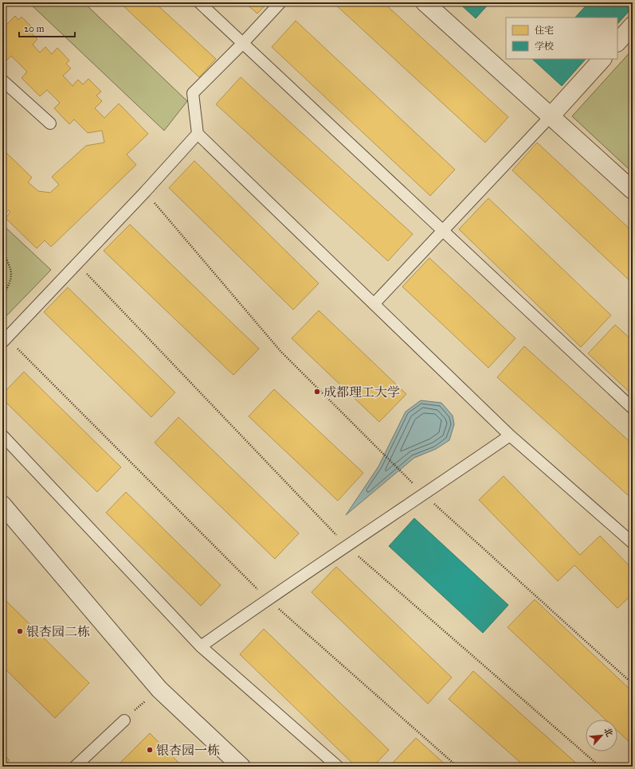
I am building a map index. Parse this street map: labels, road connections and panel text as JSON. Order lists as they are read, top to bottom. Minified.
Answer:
{"places":["成都理工大学","银杏园二栋","银杏园一栋"],"legend":["住宅","学校"],"scale_bar":"20 m","north":"top right"}
